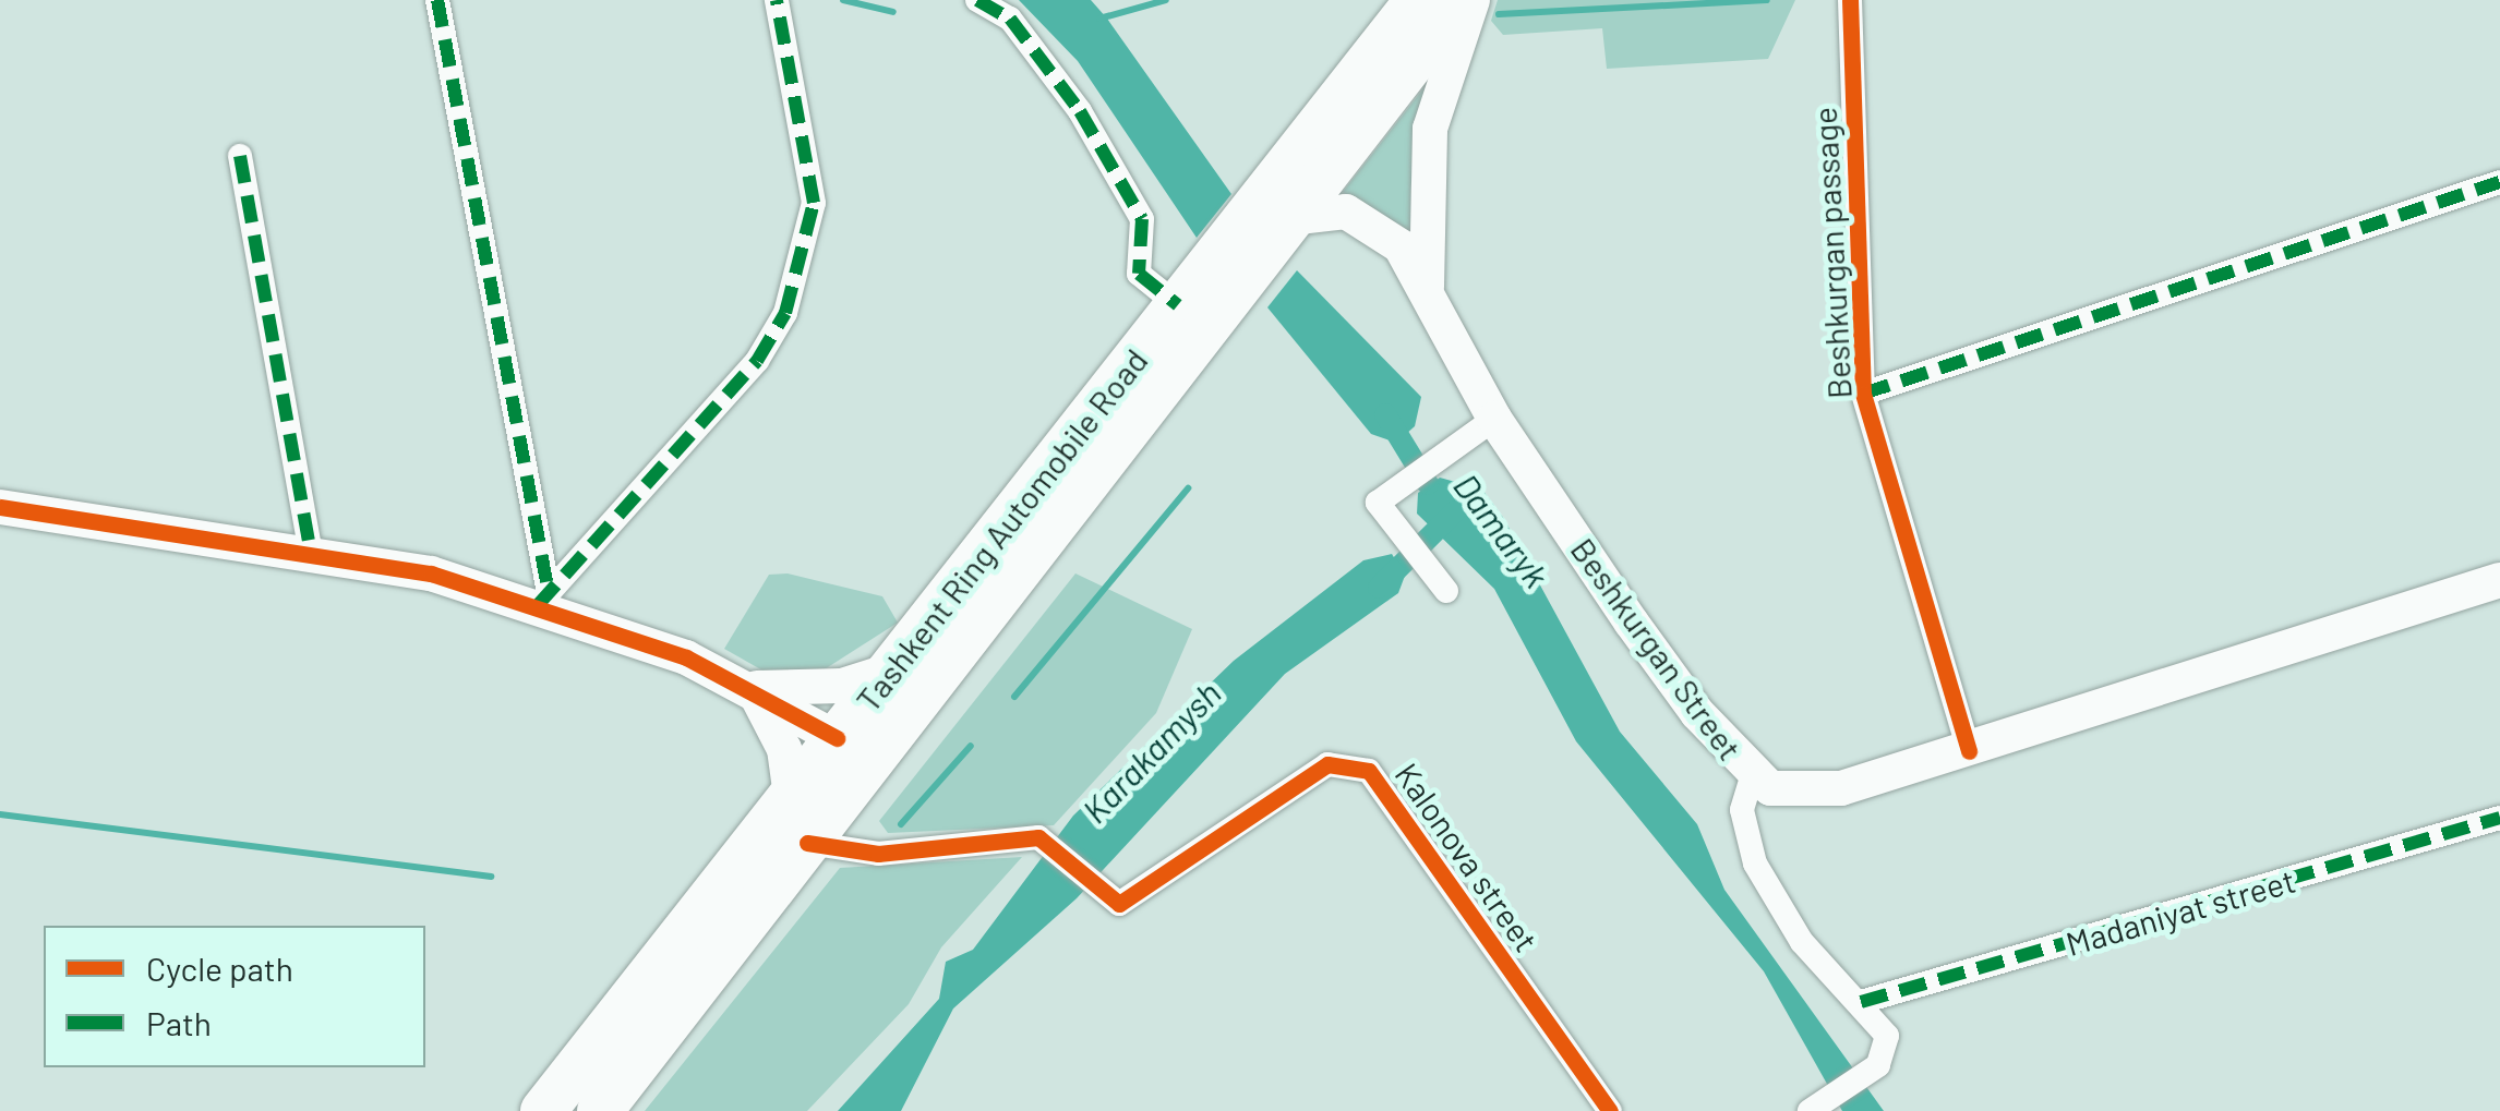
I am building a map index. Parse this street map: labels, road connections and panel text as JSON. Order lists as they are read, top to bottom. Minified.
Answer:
{"streets":{"highway":["Tashkent Ring Automobile Road"],"main road":["Beshkurgan Street"],"street":["Beshkurgan passage","Kalonova street","Madaniyat street"]},"crossings":[["Beshkurgan passage","Beshkurgan Street"],["Tashkent Ring Automobile Road","Beshkurgan Street"],["Tashkent Ring Automobile Road","Kalonova street"]],"water":["Damaryk","Karakamysh"],"legend":["Cycle path","Path"]}
